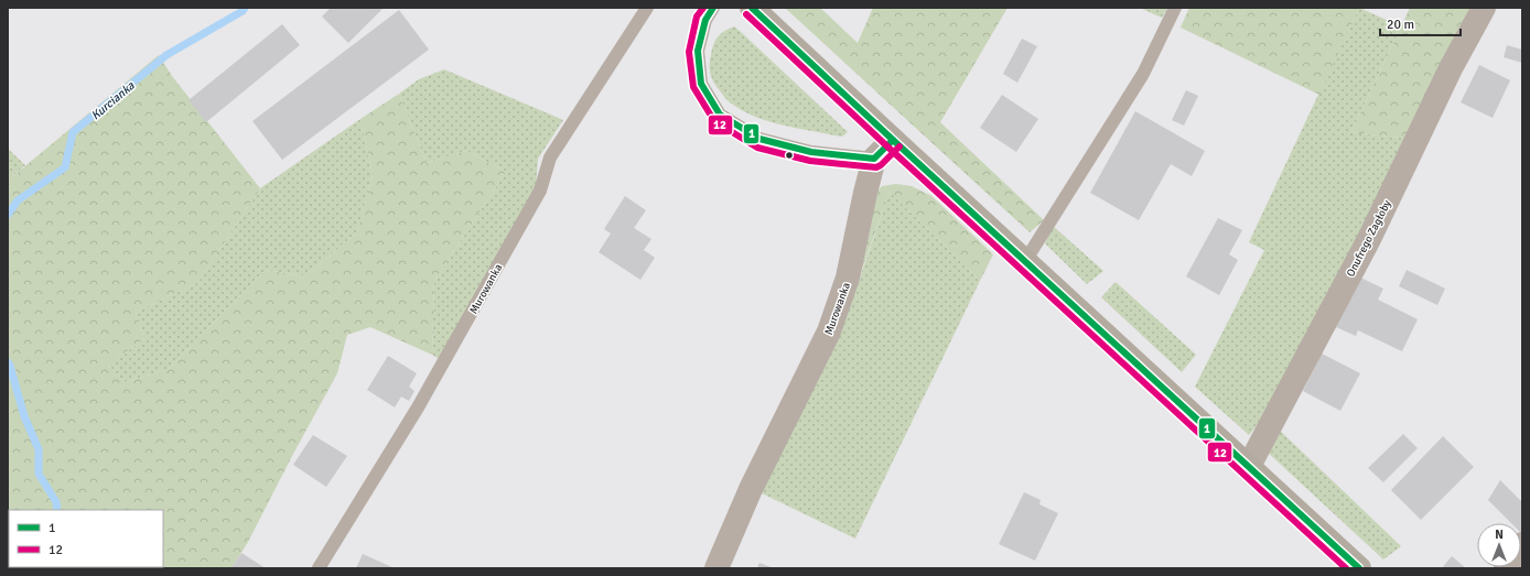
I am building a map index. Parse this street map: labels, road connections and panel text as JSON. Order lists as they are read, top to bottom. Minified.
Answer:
{"streets":{"street":["Onufrego Zagłoby","Murowanka"]},"water":["Kurcianka"],"lines":["transit line 1","transit line 12"],"legend":["1","12"],"scale_bar":"20 m","north":"top"}
